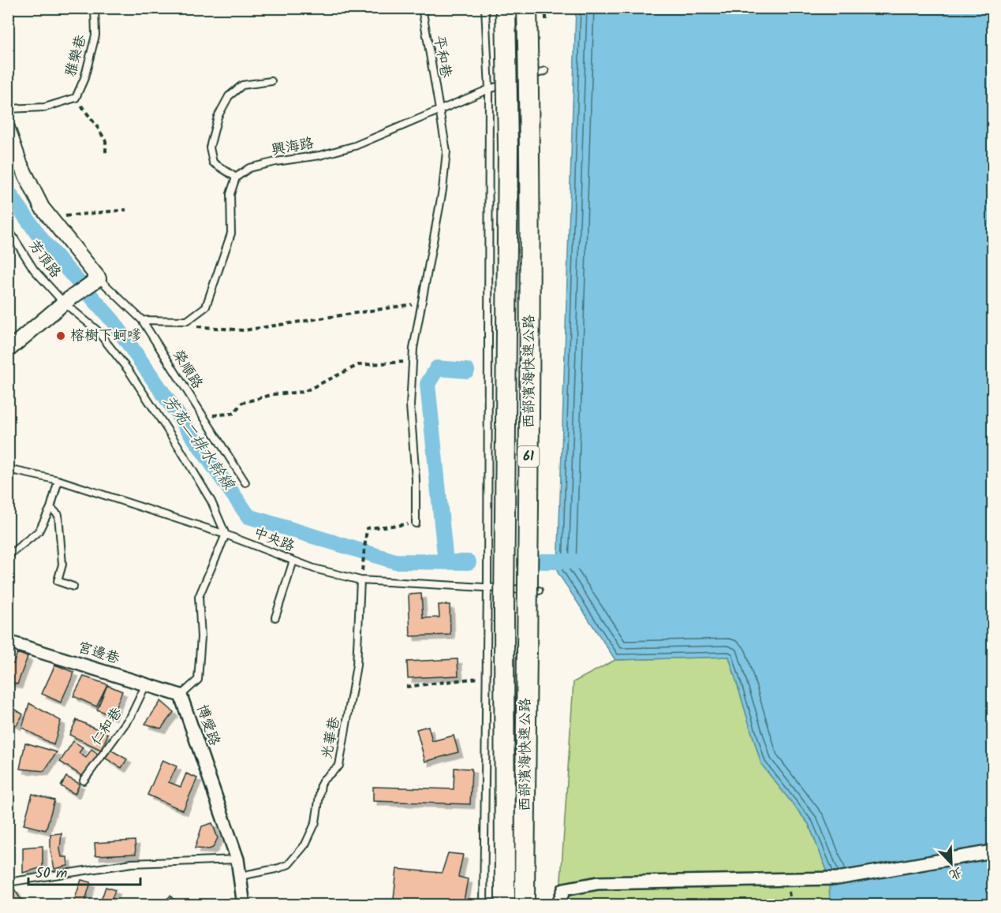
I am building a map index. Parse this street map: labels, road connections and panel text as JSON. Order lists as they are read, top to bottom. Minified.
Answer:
{"streets":{"highway":["西部濱海快速公路","61"],"street":["宮邊巷","博愛路"],"lane":["雅樂巷","平和巷","興海路","芳頂路","榮順路","中央路","仁和巷","光華巷"]},"crossings":[["平和巷","興海路"],["芳頂路","中央路"],["芳頂路","博愛路"],["中央路","博愛路"],["中央路","光華巷"],["宮邊巷","博愛路"],["宮邊巷","仁和巷"],["博愛路","光華巷"]],"water":["芳苑二排水幹線"],"places":["榕樹下蚵嗲"],"scale_bar":"50 m","north":"bottom right"}
